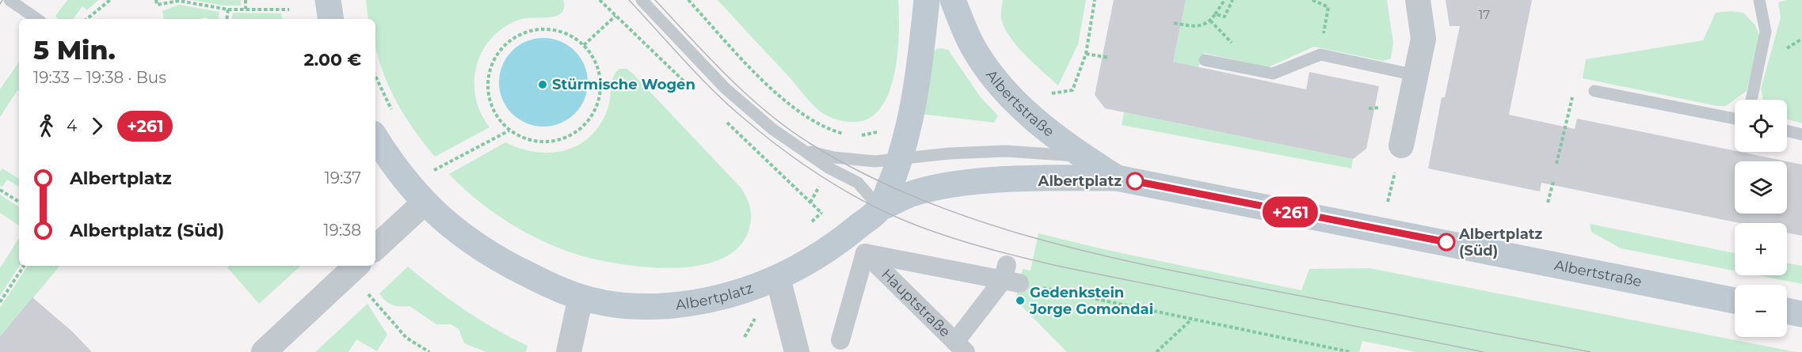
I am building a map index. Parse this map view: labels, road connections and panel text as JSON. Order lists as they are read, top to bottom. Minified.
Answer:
{"streets":{"main road":["Albertstraße","Albertplatz"],"street":["Hauptstraße"]},"crossings":[["Albertstraße","Albertplatz"]],"places":["Stürmische Wogen","Albertplatz","Albertplatz (Süd)","Gedenkstein Jorge Gomondai"],"lines":["bus line +261"],"house_numbers":["17"],"page":{"on_map":"+261","heading":["5 Min.","19:33 – 19:38 · Bus","2.00 €"],"map_buttons":["+","−"],"legs":["4","+261"],"list":[{"name":"Albertplatz","value":"19:37"},{"name":"Albertplatz (Süd)","value":"19:38"}]}}
